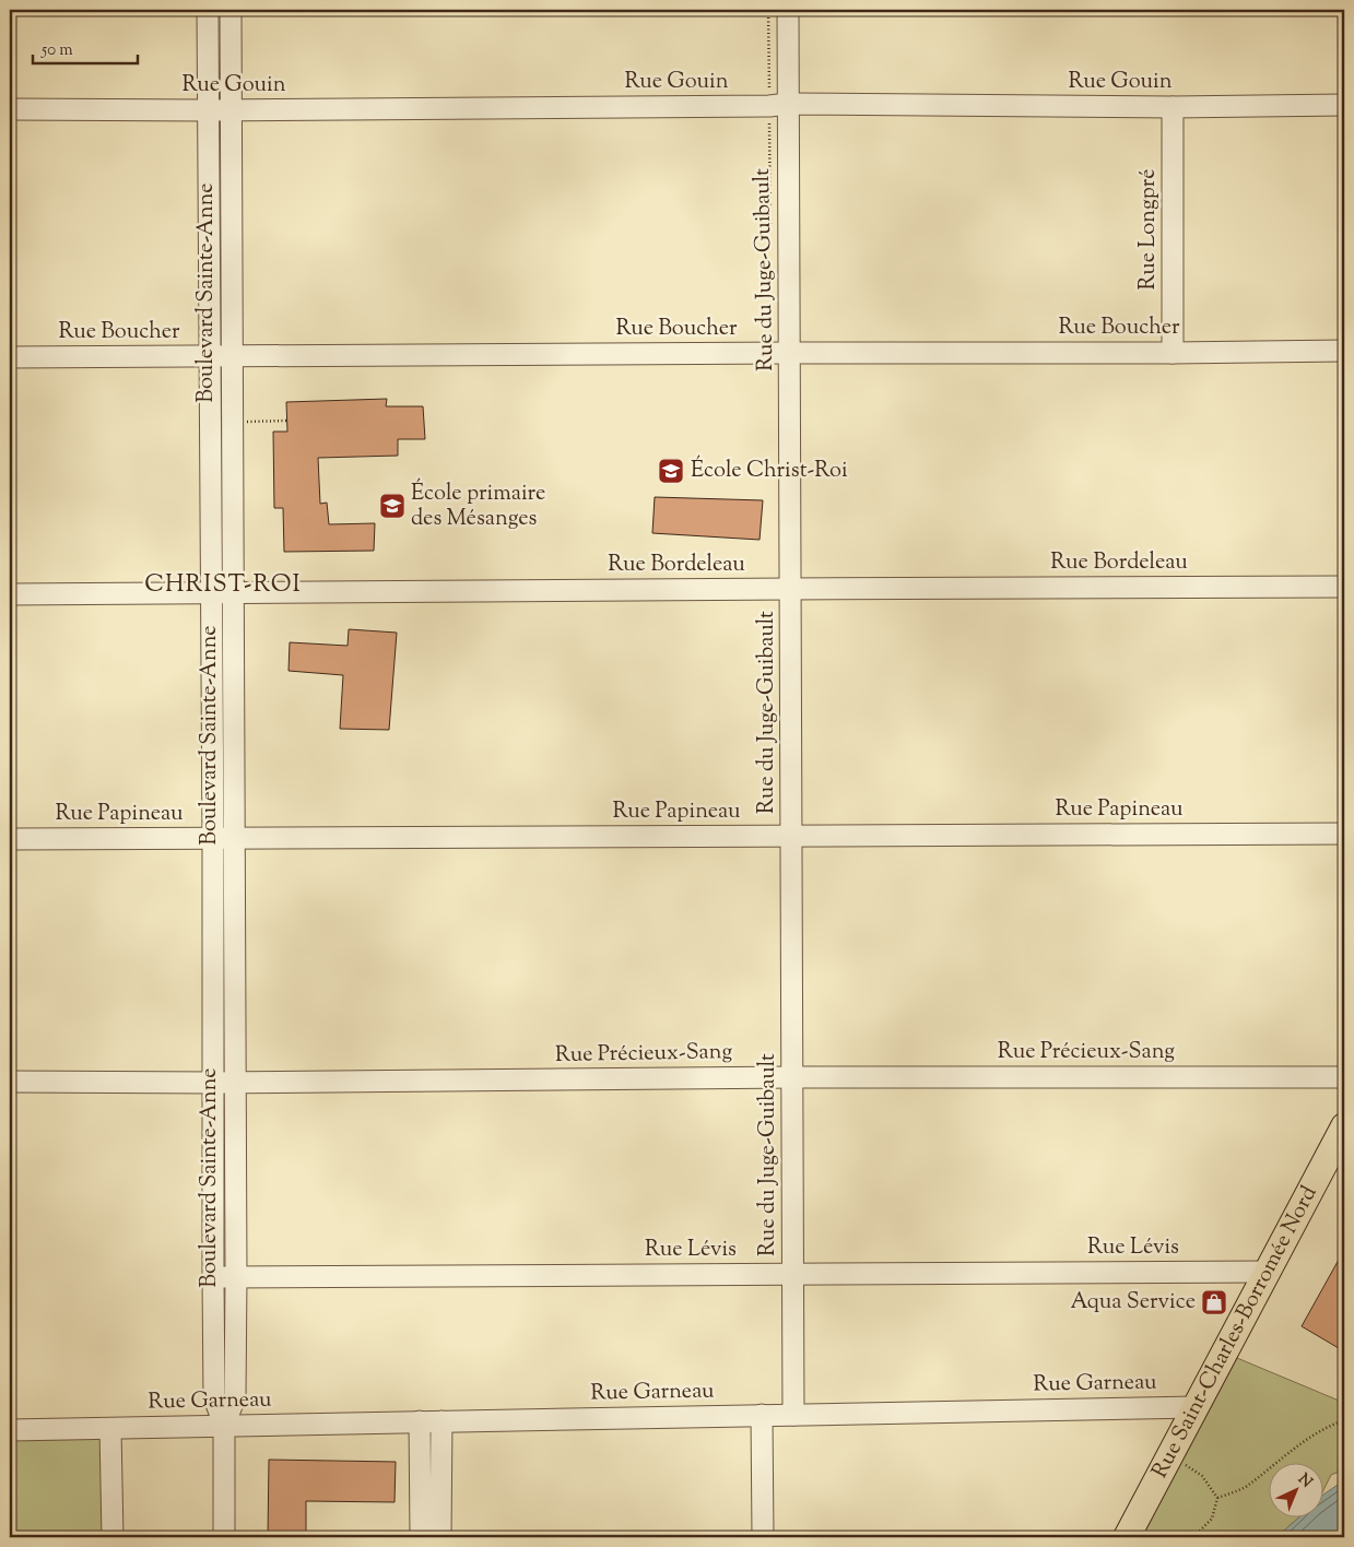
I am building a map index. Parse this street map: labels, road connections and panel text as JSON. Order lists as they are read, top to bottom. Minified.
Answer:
{"streets":{"main road":["Rue Saint-Charles-Borromée Nord"],"street":["Rue Gouin","Rue Longpré","Rue du Juge-Guibault","Boulevard Sainte-Anne","Rue Boucher","Rue Bordeleau","Rue Papineau","Rue Précieux-Sang","Rue Lévis","Rue Garneau"]},"crossings":[["Rue Gouin","Rue Longpré"],["Rue Gouin","Rue du Juge-Guibault"],["Rue Gouin","Boulevard Sainte-Anne"],["Rue Longpré","Rue Boucher"],["Rue du Juge-Guibault","Rue Boucher"],["Rue du Juge-Guibault","Rue Bordeleau"],["Rue du Juge-Guibault","Rue Papineau"],["Rue du Juge-Guibault","Rue Précieux-Sang"],["Rue du Juge-Guibault","Rue Lévis"],["Rue du Juge-Guibault","Rue Garneau"],["Boulevard Sainte-Anne","Rue Boucher"],["Boulevard Sainte-Anne","Rue Bordeleau"],["Boulevard Sainte-Anne","Rue Papineau"],["Boulevard Sainte-Anne","Rue Précieux-Sang"],["Boulevard Sainte-Anne","Rue Lévis"],["Boulevard Sainte-Anne","Rue Garneau"],["Rue Lévis","Rue Saint-Charles-Borromée Nord"],["Rue Saint-Charles-Borromée Nord","Rue Garneau"]],"districts":["CHRIST-ROI"],"places":{"school or university":["École Christ-Roi","École primaire des Mésanges"],"shop":["Aqua Service"]},"scale_bar":"50 m","north":"top right"}
